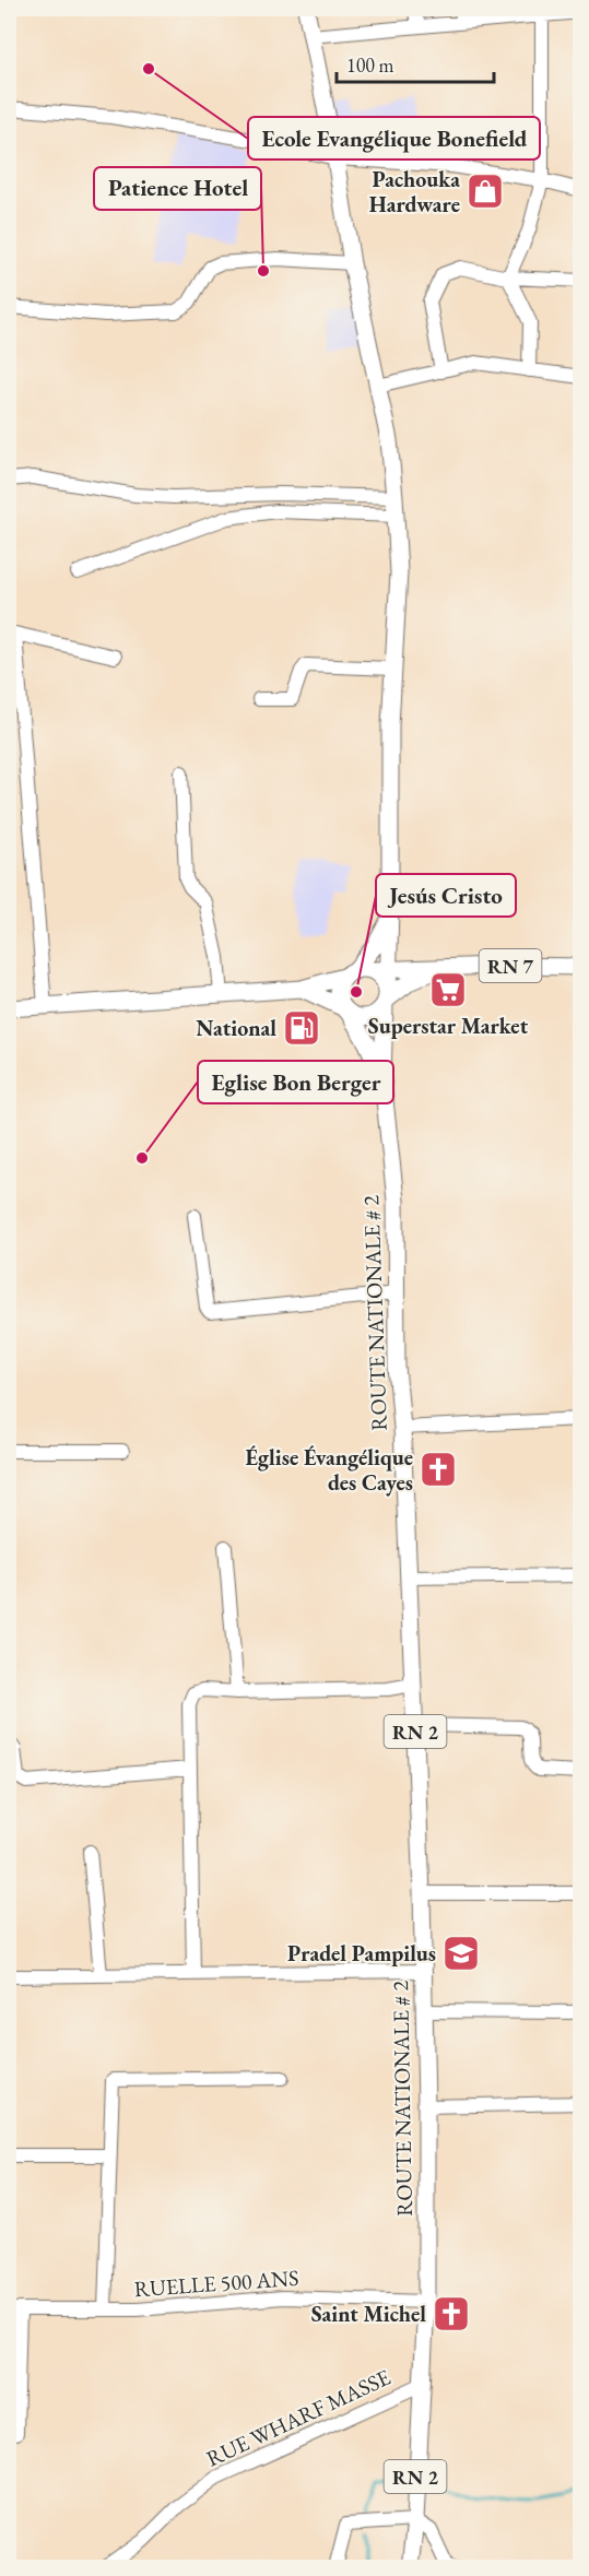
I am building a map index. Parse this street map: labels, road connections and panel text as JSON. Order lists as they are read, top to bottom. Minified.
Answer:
{"streets":{"main road":["RN 7","ROUTE NATIONALE # 2","RN 2"],"street":["RUELLE 500 ANS","RUE WHARF MASSE"]},"crossings":[["RN 7","ROUTE NATIONALE # 2"],["ROUTE NATIONALE # 2","RUELLE 500 ANS"],["ROUTE NATIONALE # 2","RUE WHARF MASSE"]],"places":{"other":["Ecole Evangélique Bonefield","Patience Hotel","Jesús Cristo","Eglise Bon Berger"],"shop":["Pachouka Hardware"],"supermarket":["Superstar Market"],"fuel station":["National"],"church":["Église Évangélique des Cayes","Saint Michel"],"school or university":["Pradel Pampilus"]},"scale_bar":"100 m"}
